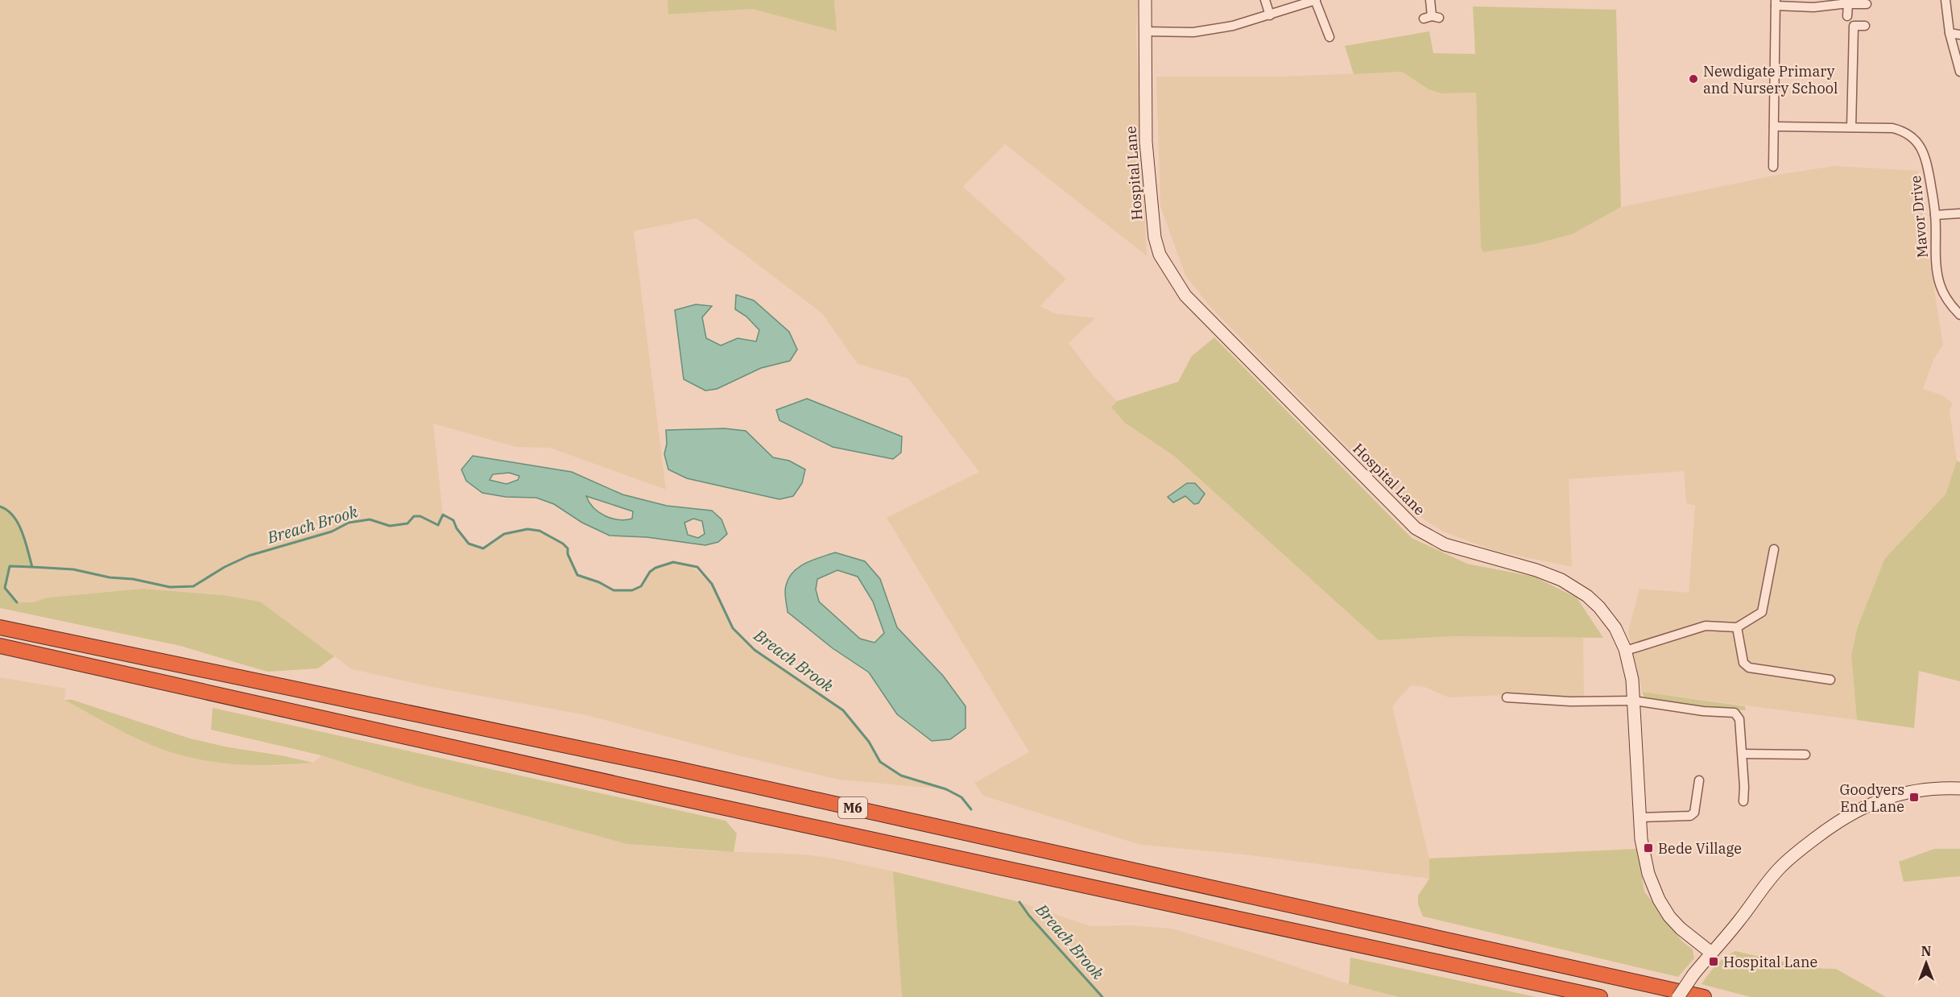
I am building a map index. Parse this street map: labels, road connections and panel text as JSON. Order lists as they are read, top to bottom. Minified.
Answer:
{"streets":{"highway":["M6"],"street":["Hospital Lane","Mavor Drive"]},"water":["Breach Brook"],"places":{"other":["Newdigate Primary and Nursery School"],"transit":["Goodyers End Lane","Bede Village","Hospital Lane"]},"north":"top"}
